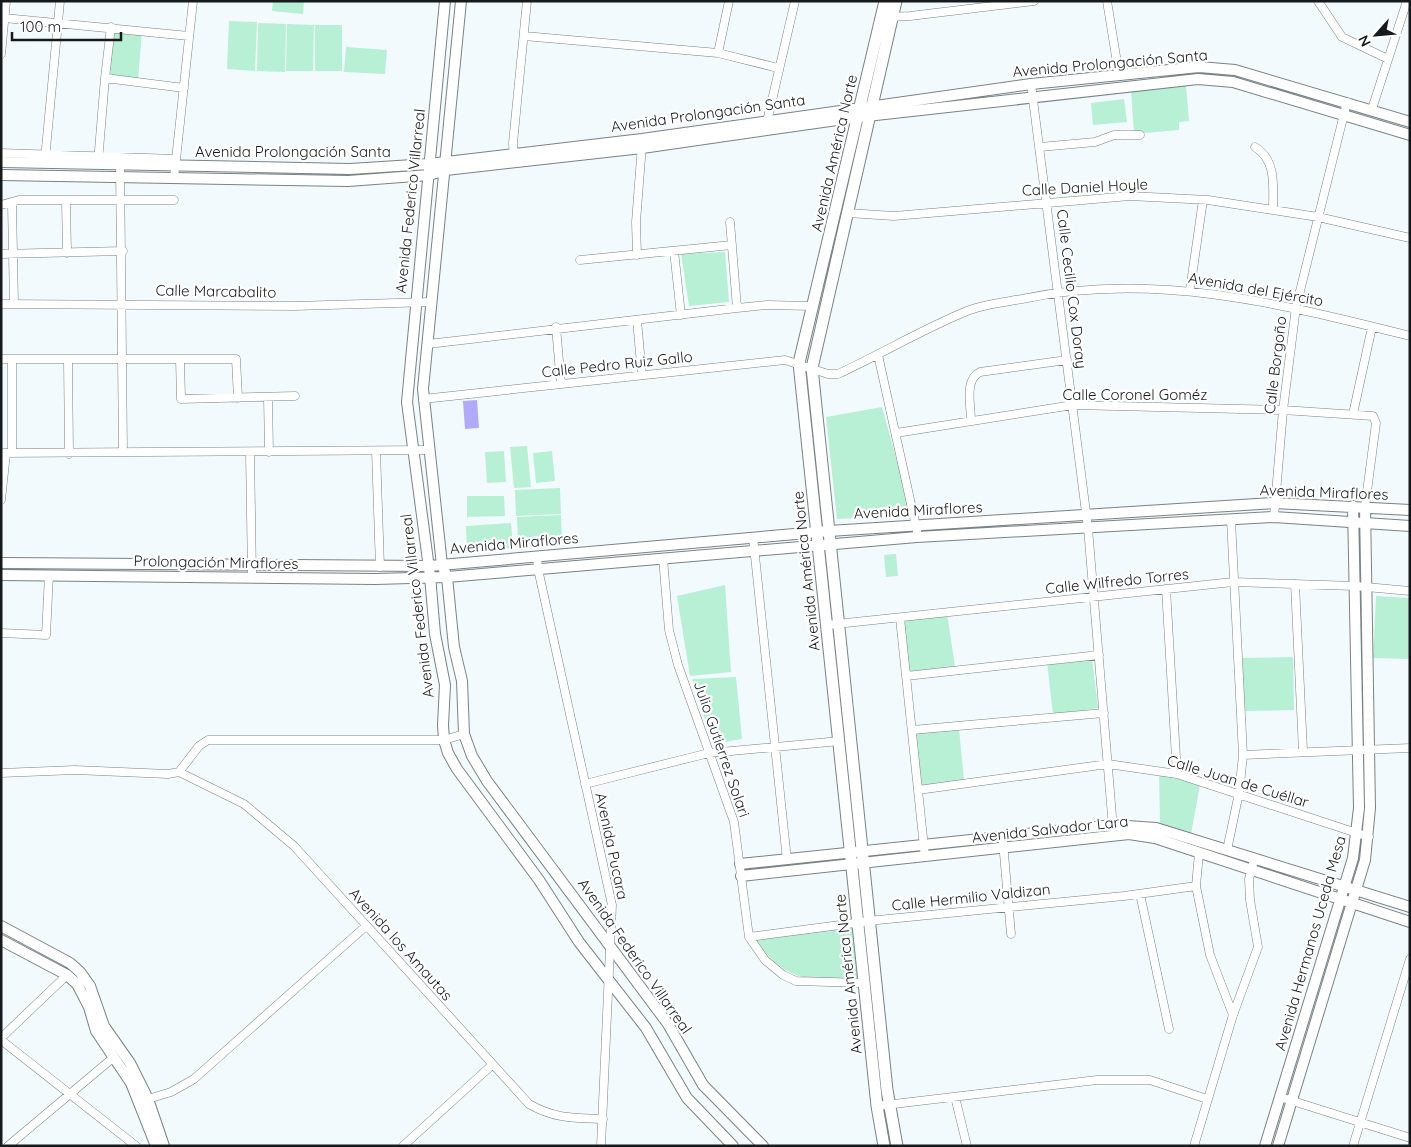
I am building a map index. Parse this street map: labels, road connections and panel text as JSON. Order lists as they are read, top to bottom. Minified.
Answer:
{"streets":{"main road":["Avenida América Norte"],"street":["Avenida Prolongación Santa","Calle Daniel Hoyle","Avenida Federico Villarreal","Calle Cecilio Cox Doray","Avenida del Ejército","Calle Marcabalito","Calle Pedro Ruiz Gallo","Calle Borgoño","Calle Coronel Goméz","Avenida Miraflores","Prolongación Miraflores","Calle Wilfredo Torres","Julio Gutierrez Solari","Calle Juan de Cuéllar","Avenida Salvador Lara","Avenida Pucara","Calle Hermilio Valdizan","Avenida Hermanos Uceda Mesa","Avenida los Amautas"]},"crossings":[["Avenida Prolongación Santa","Avenida América Norte"],["Avenida Prolongación Santa","Avenida Federico Villarreal"],["Avenida Prolongación Santa","Calle Cecilio Cox Doray"],["Avenida Prolongación Santa","Calle Borgoño"],["Avenida América Norte","Calle Daniel Hoyle"],["Avenida América Norte","Avenida del Ejército"],["Avenida América Norte","Calle Pedro Ruiz Gallo"],["Avenida América Norte","Avenida Miraflores"],["Avenida América Norte","Calle Wilfredo Torres"],["Avenida América Norte","Julio Gutierrez Solari"],["Avenida América Norte","Avenida Salvador Lara"],["Avenida América Norte","Calle Hermilio Valdizan"],["Calle Daniel Hoyle","Calle Cecilio Cox Doray"],["Calle Daniel Hoyle","Calle Borgoño"],["Avenida Federico Villarreal","Calle Marcabalito"],["Avenida Federico Villarreal","Calle Pedro Ruiz Gallo"],["Avenida Federico Villarreal","Avenida Miraflores"],["Avenida Federico Villarreal","Prolongación Miraflores"],["Avenida Federico Villarreal","Avenida Pucara"],["Calle Cecilio Cox Doray","Avenida del Ejército"],["Calle Cecilio Cox Doray","Calle Coronel Goméz"],["Calle Cecilio Cox Doray","Avenida Miraflores"],["Calle Cecilio Cox Doray","Calle Wilfredo Torres"],["Calle Cecilio Cox Doray","Calle Juan de Cuéllar"],["Calle Cecilio Cox Doray","Avenida Salvador Lara"],["Avenida del Ejército","Calle Pedro Ruiz Gallo"],["Avenida del Ejército","Calle Borgoño"],["Calle Borgoño","Calle Coronel Goméz"],["Calle Borgoño","Avenida Miraflores"],["Calle Coronel Goméz","Avenida Miraflores"],["Calle Coronel Goméz","Avenida Hermanos Uceda Mesa"],["Avenida Miraflores","Prolongación Miraflores"],["Avenida Miraflores","Julio Gutierrez Solari"],["Avenida Miraflores","Avenida Pucara"],["Avenida Miraflores","Avenida Hermanos Uceda Mesa"],["Calle Wilfredo Torres","Avenida Hermanos Uceda Mesa"],["Julio Gutierrez Solari","Avenida Salvador Lara"],["Julio Gutierrez Solari","Calle Hermilio Valdizan"],["Calle Juan de Cuéllar","Avenida Hermanos Uceda Mesa"],["Avenida Salvador Lara","Avenida Hermanos Uceda Mesa"],["Avenida Pucara","Avenida los Amautas"]],"scale_bar":"100 m","north":"bottom left"}
